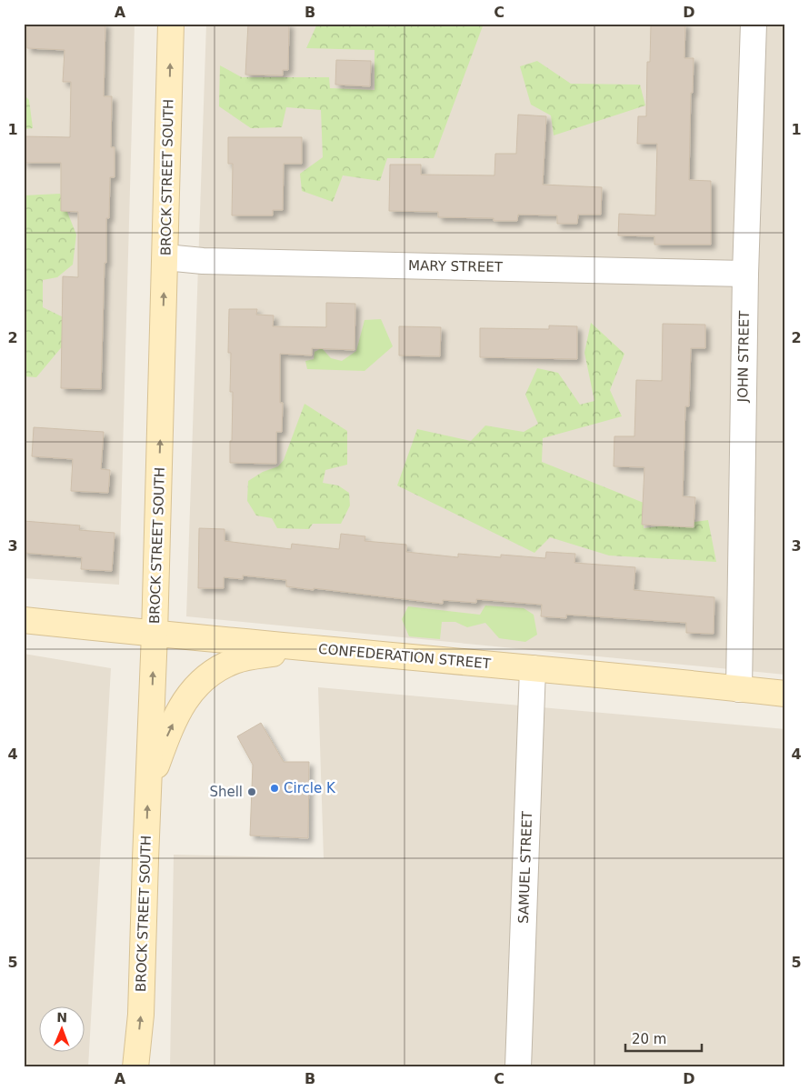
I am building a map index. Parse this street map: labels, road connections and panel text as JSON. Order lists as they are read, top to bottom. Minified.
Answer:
{"streets":{"main road":["BROCK STREET SOUTH","CONFEDERATION STREET"],"street":["MARY STREET","JOHN STREET","SAMUEL STREET"]},"crossings":[["BROCK STREET SOUTH","MARY STREET"],["BROCK STREET SOUTH","CONFEDERATION STREET"],["MARY STREET","JOHN STREET"],["JOHN STREET","CONFEDERATION STREET"],["CONFEDERATION STREET","SAMUEL STREET"]],"one_way":["BROCK STREET SOUTH"],"places":["Circle K","Shell"],"scale_bar":"20 m","north":"top","grid":{"columns":["A","B","C","D"],"rows":["1","2","3","4","5"]}}
